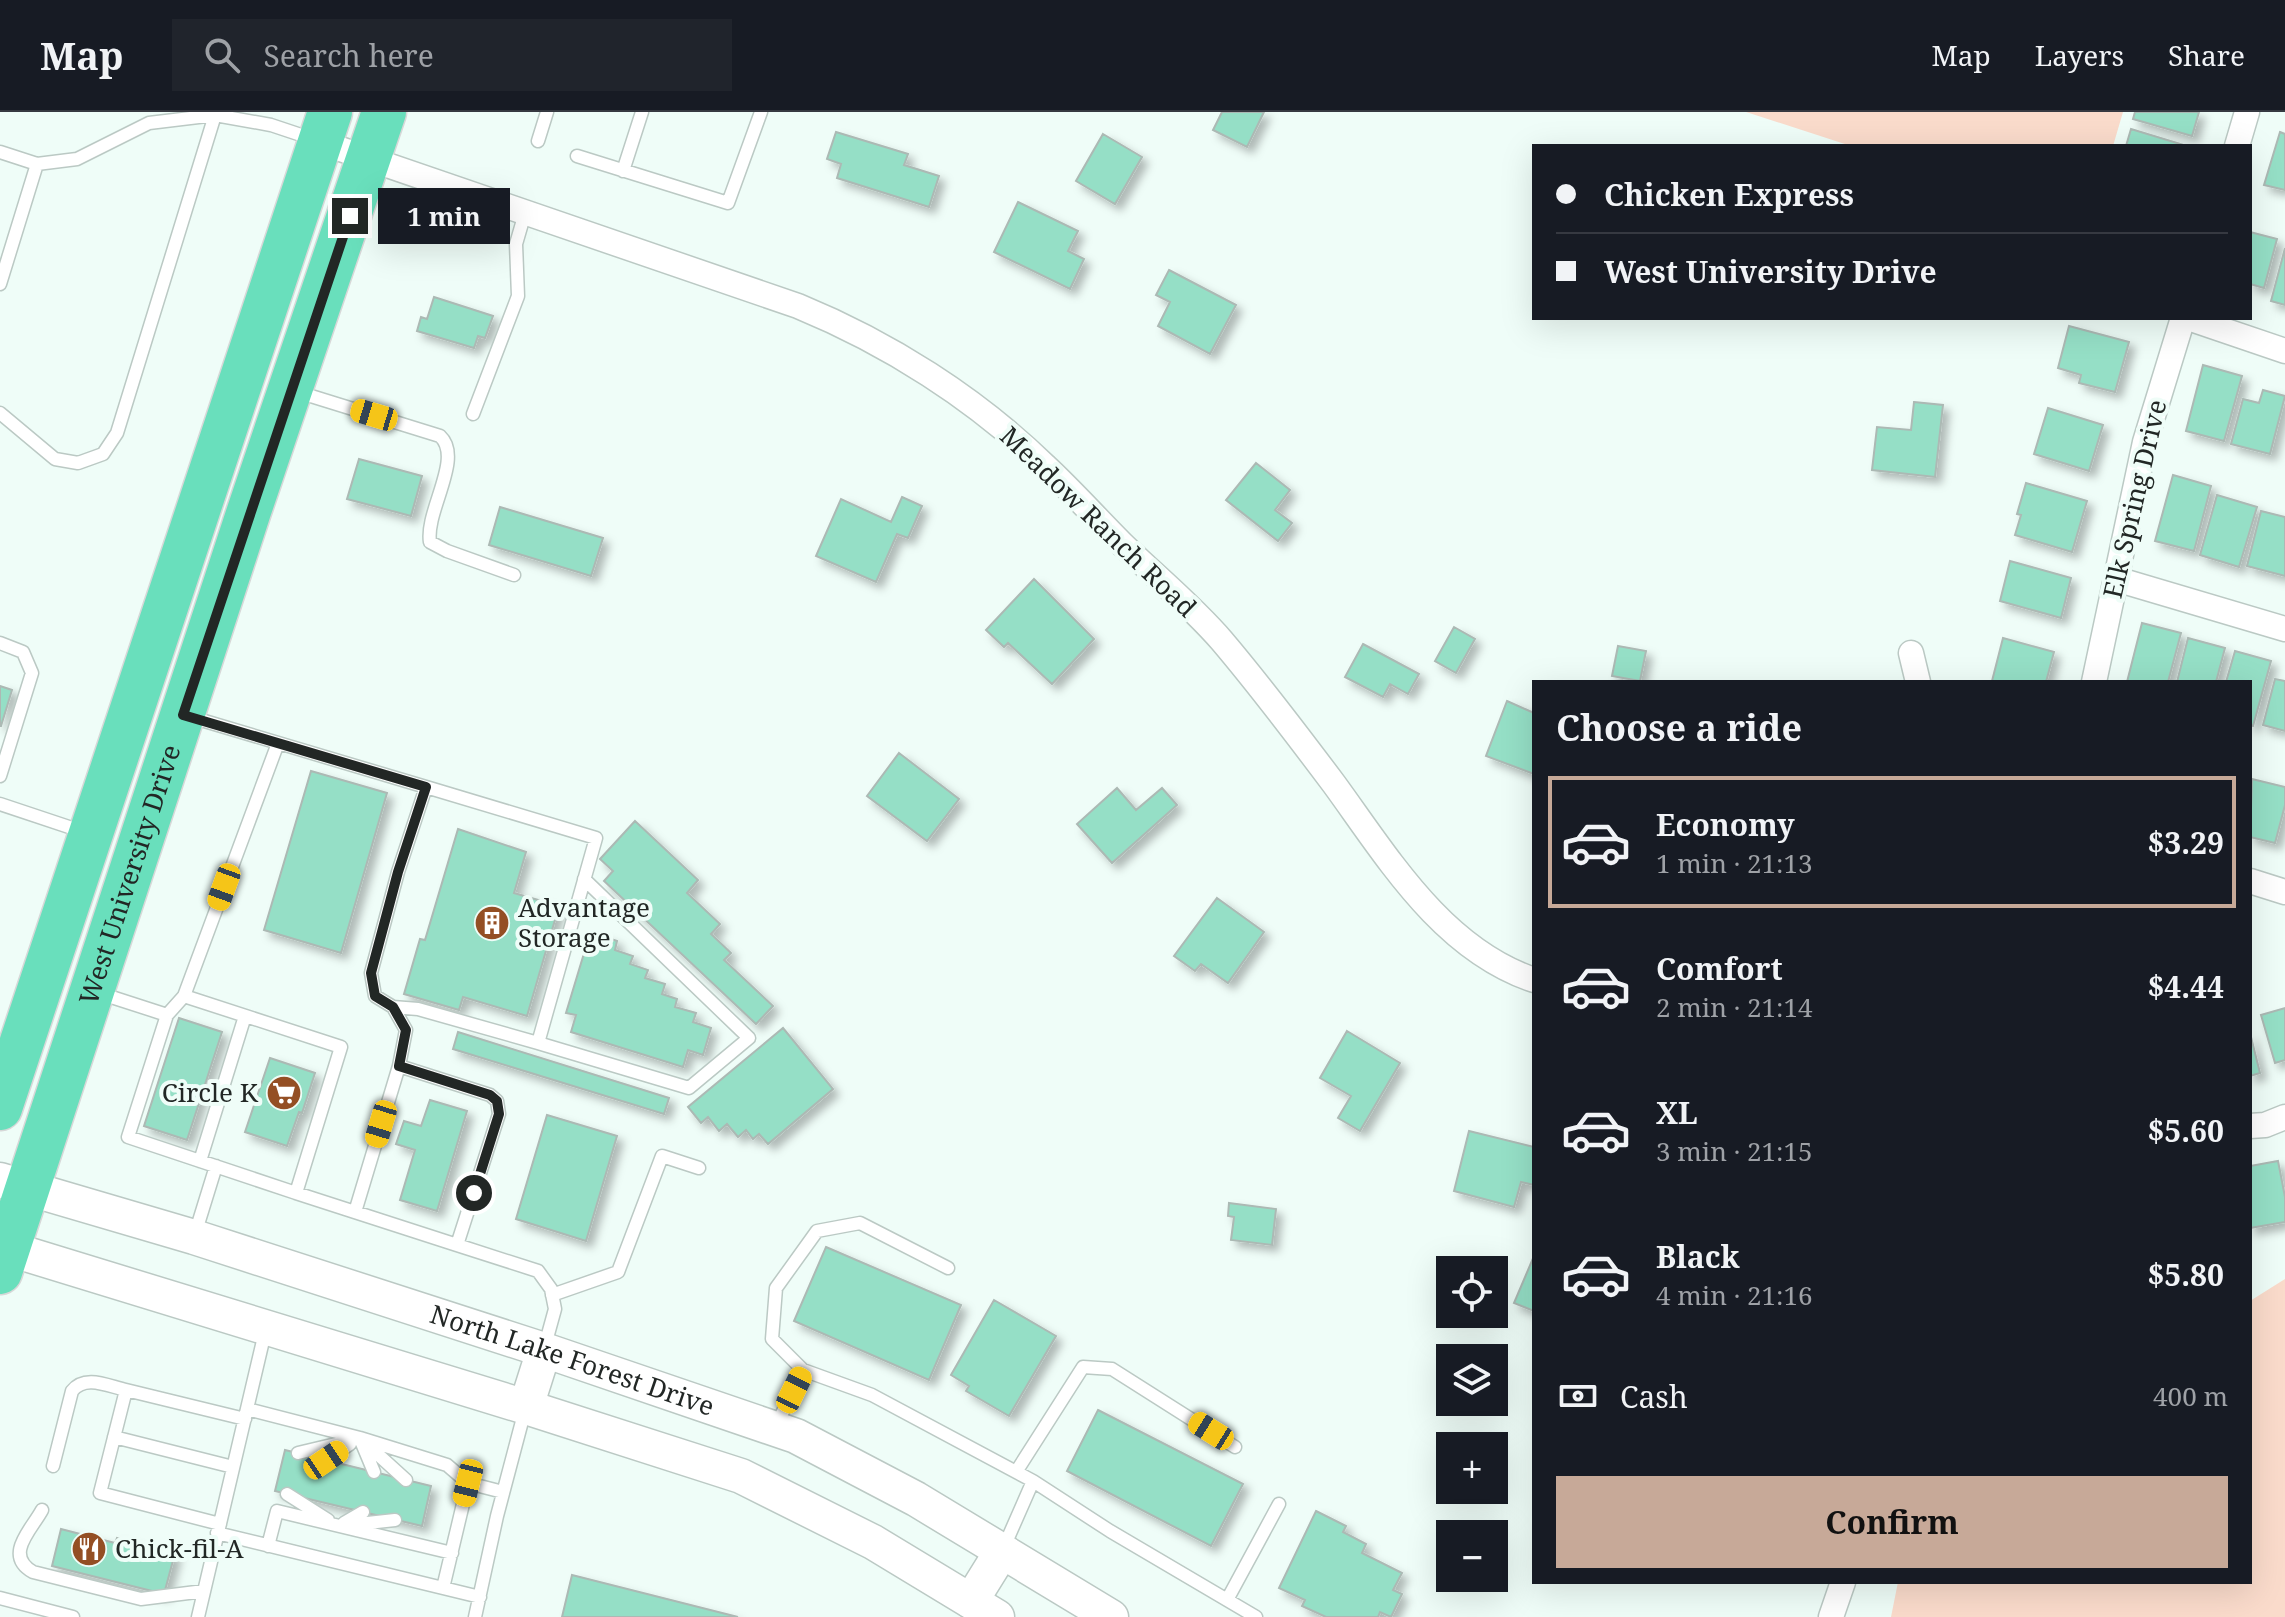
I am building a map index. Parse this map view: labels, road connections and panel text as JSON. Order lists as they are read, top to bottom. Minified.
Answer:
{"streets":{"highway":["West University Drive"],"main road":["North Lake Forest Drive"],"street":["Elk Spring Drive","Meadow Ranch Road"]},"crossings":[["Meadow Ranch Road","West University Drive"],["West University Drive","North Lake Forest Drive"]],"places":{"building":["Advantage Storage"],"supermarket":["Circle K"],"restaurant":["Chick-fil-A"]},"page":{"header":"Map","search":"Search here","nav":["Map","Layers","Share"],"banner":["Chicken Express","West University Drive"],"bubble":"1 min","heading":"Choose a ride","list":[{"name":"Economy","note":"1 min · 21:13","value":"$3.29"},{"name":"Comfort","note":"2 min · 21:14","value":"$4.44"},{"name":"XL","note":"3 min · 21:15","value":"$5.60"},{"name":"Black","note":"4 min · 21:16","value":"$5.80"}],"map_buttons":["+","−"],"pay":["Cash","400 m"],"buttons":"Confirm"}}
